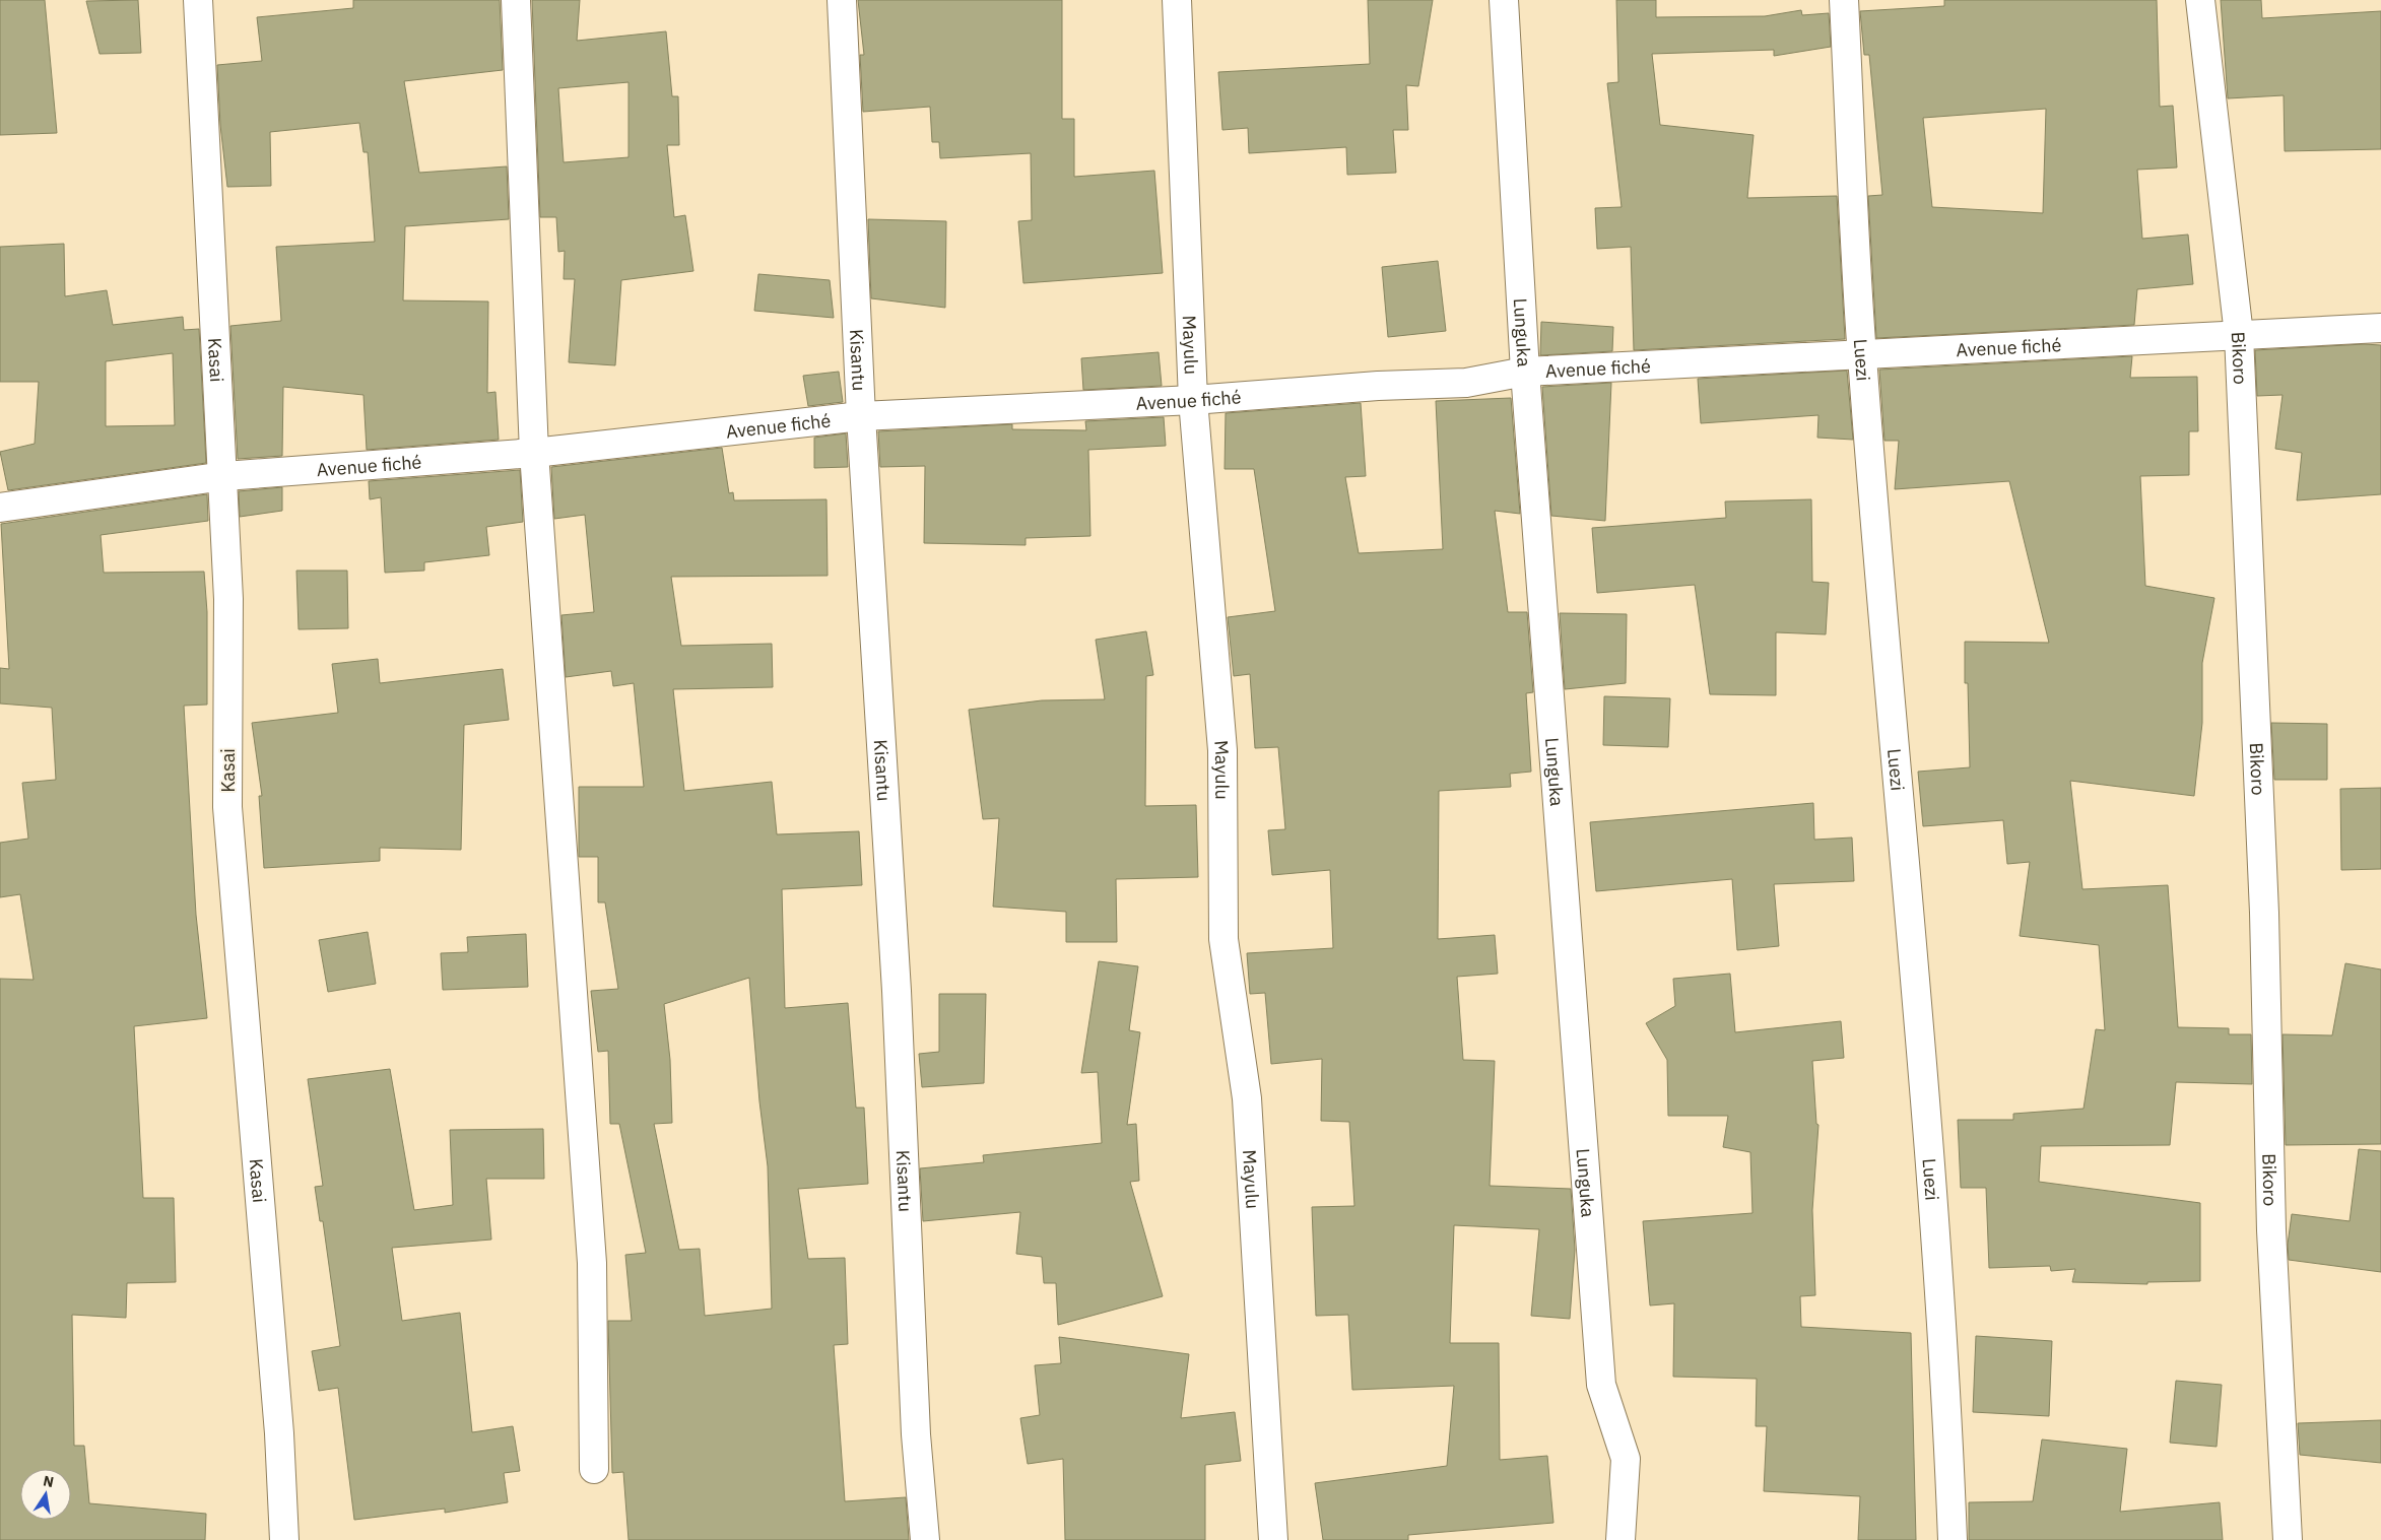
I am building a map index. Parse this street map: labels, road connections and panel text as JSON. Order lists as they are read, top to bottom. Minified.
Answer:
{"streets":{"street":["Lunguka","Mayulu","Avenue fiché","Bikoro","Kasai","Kisantu","Luezi"]},"crossings":[["Lunguka","Avenue fiché"],["Mayulu","Avenue fiché"],["Avenue fiché","Bikoro"],["Avenue fiché","Kasai"],["Avenue fiché","Kisantu"],["Avenue fiché","Luezi"]],"north":"top"}
